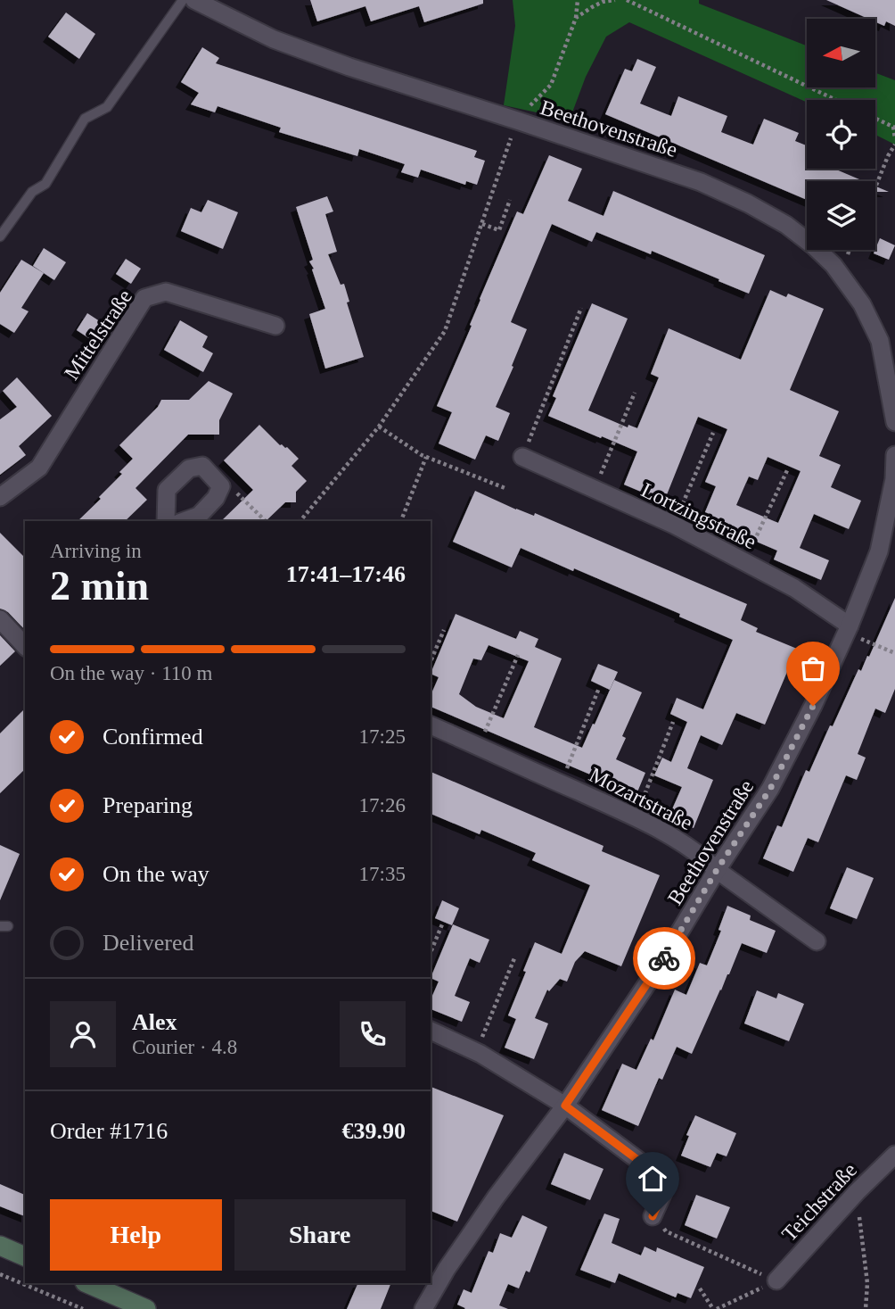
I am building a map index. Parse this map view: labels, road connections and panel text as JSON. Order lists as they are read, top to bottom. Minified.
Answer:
{"streets":{"street":["Beethovenstraße","Mittelstraße","Lortzingstraße","Mozartstraße","Teichstraße"]},"crossings":[["Beethovenstraße","Lortzingstraße"],["Beethovenstraße","Mozartstraße"]],"north":"left","page":{"heading":["2 min","Arriving in","17:41–17:46"],"panel":["Alex","Courier · 4.8","Order #1716","€39.90"],"bar":"On the way · 110 m","list":[["Confirmed","17:25"],["Preparing","17:26"],["On the way","17:35"],"Delivered"],"buttons":["Help","Share"]}}
